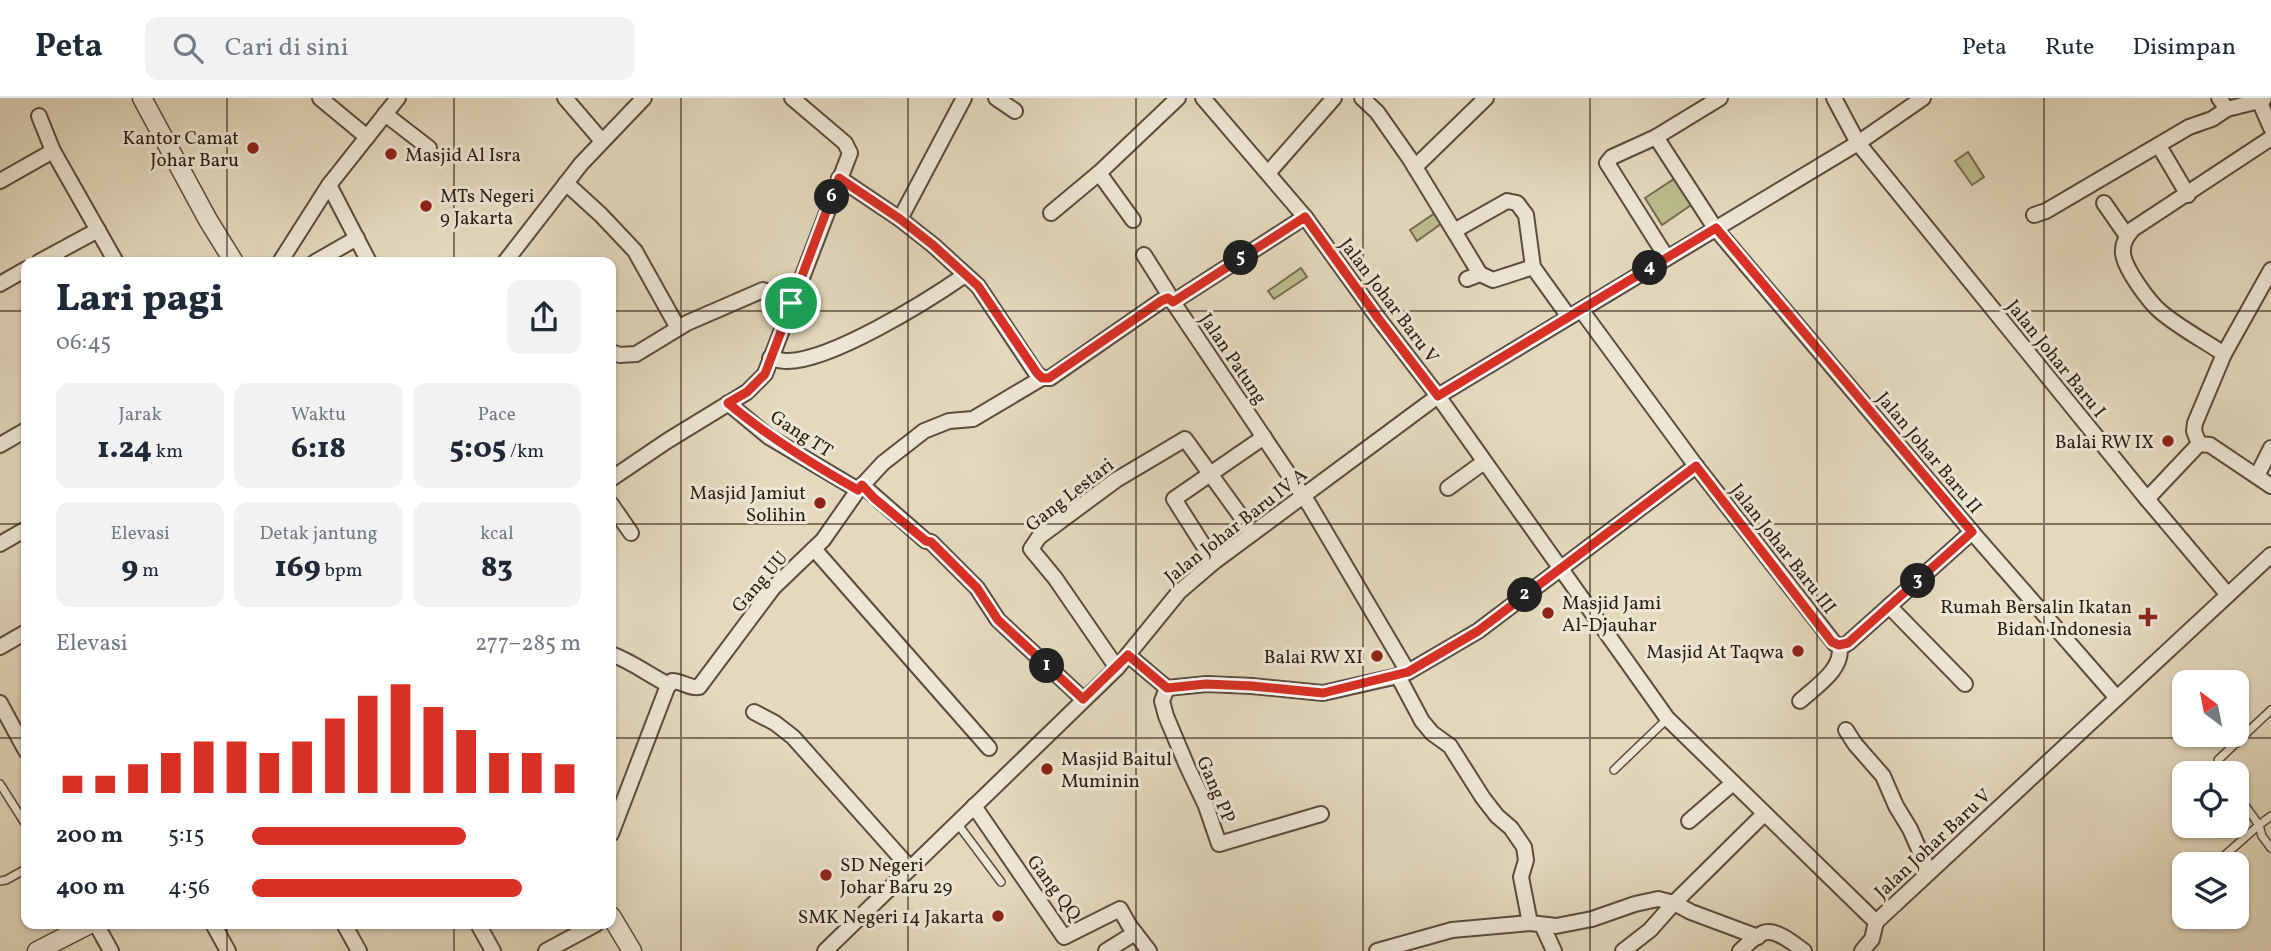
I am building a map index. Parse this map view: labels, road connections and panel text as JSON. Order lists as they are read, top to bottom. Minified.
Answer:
{"streets":{"street":["Jalan Johar Baru V","Jalan Patung","Jalan Johar Baru I","Gang TT","Jalan Johar Baru II","Gang Lestari","Jalan Johar Baru IV A","Jalan Johar Baru III","Gang UU","Gang PP","Gang QQ"]},"crossings":[["Jalan Johar Baru V","Jalan Johar Baru I"],["Jalan Johar Baru V","Jalan Johar Baru II"],["Jalan Johar Baru V","Jalan Johar Baru IV A"],["Jalan Patung","Jalan Johar Baru IV A"],["Jalan Johar Baru I","Jalan Johar Baru IV A"],["Gang TT","Jalan Johar Baru IV A"],["Gang TT","Gang UU"],["Jalan Johar Baru II","Jalan Johar Baru IV A"],["Gang Lestari","Jalan Johar Baru IV A"],["Jalan Johar Baru IV A","Jalan Johar Baru III"],["Jalan Johar Baru IV A","Gang QQ"]],"places":{"other":["Kantor Camat Johar Baru","Masjid Al Isra","MTs Negeri 9 Jakarta","Balai RW IX","Masjid Jamiut Solihin","Masjid Jami Al-Djauhar","Masjid At Taqwa","Balai RW XI","Masjid Baitul Muminin","SD Negeri Johar Baru 29","SMK Negeri 14 Jakarta"],"health":["Rumah Bersalin Ikatan Bidan Indonesia"]},"north":"top left","page":{"header":"Peta","search":"Cari di sini","nav":["Peta","Rute","Disimpan"],"pins":["6","5","4","3","2","1"],"heading":["Lari pagi","06:45"],"stats":[["Jarak","1.24 km"],["Waktu","6:18"],["Pace","5:05 /km"],["Elevasi","9 m"],["Detak jantung","169 bpm"],["kcal","83"]],"chart":["Elevasi","277–285 m"],"list":[{"name":"200 m","note":"5:15"},{"name":"400 m","note":"4:56"}]}}
